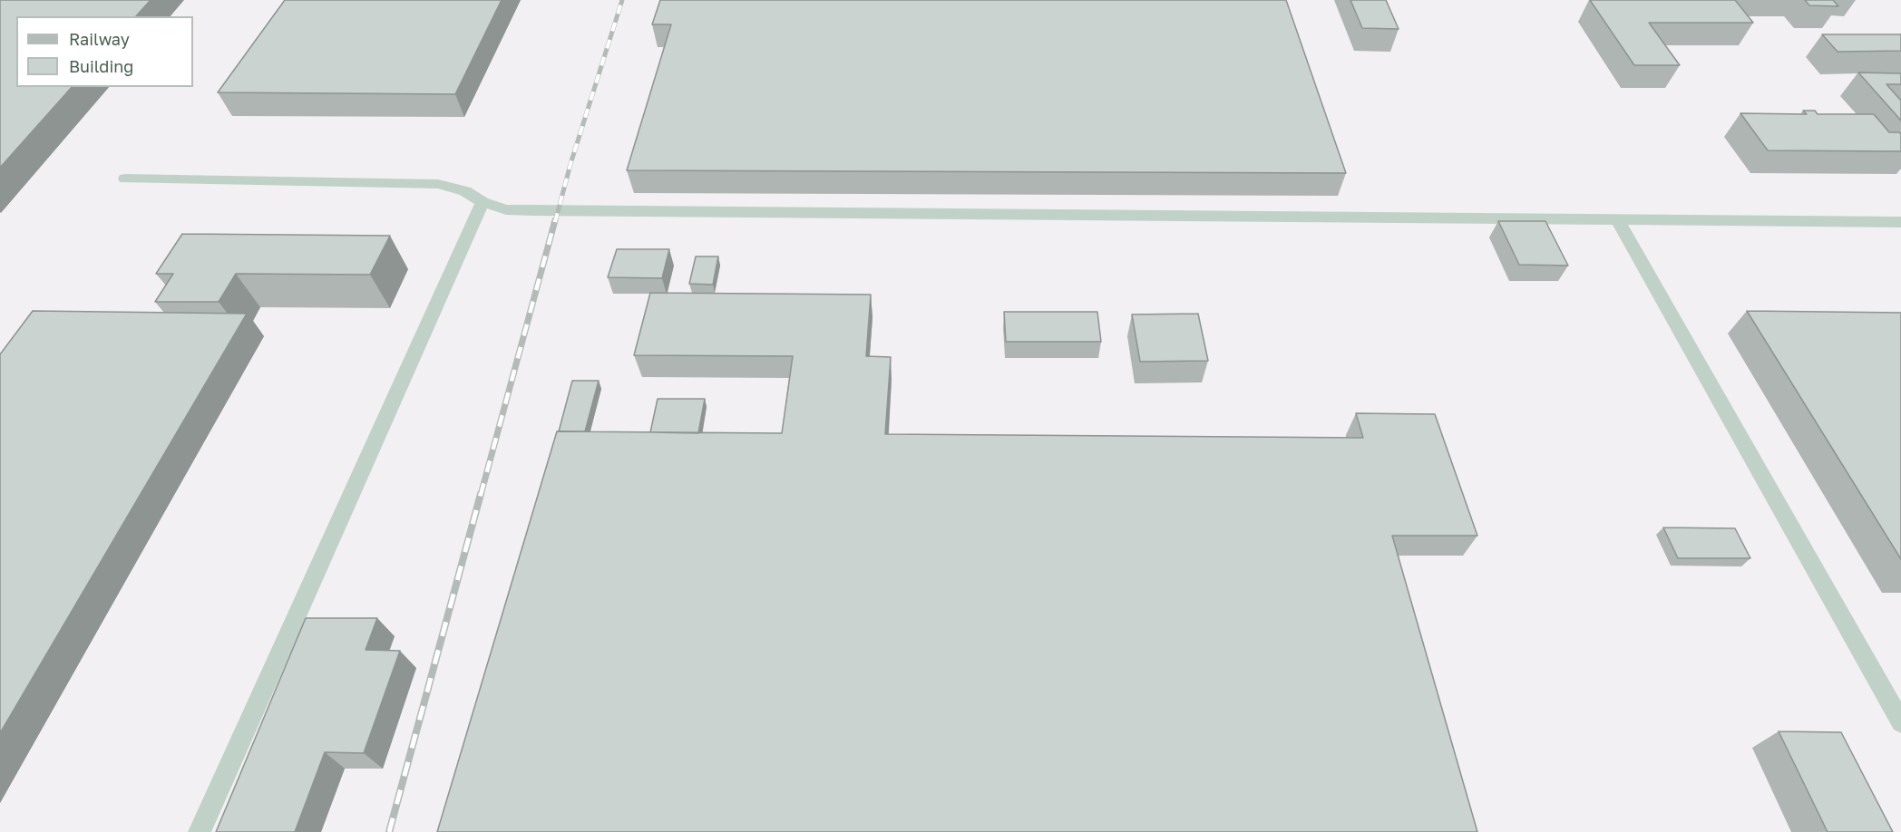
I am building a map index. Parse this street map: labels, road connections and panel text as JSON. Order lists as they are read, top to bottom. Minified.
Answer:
{"legend":["Railway","Building"]}
